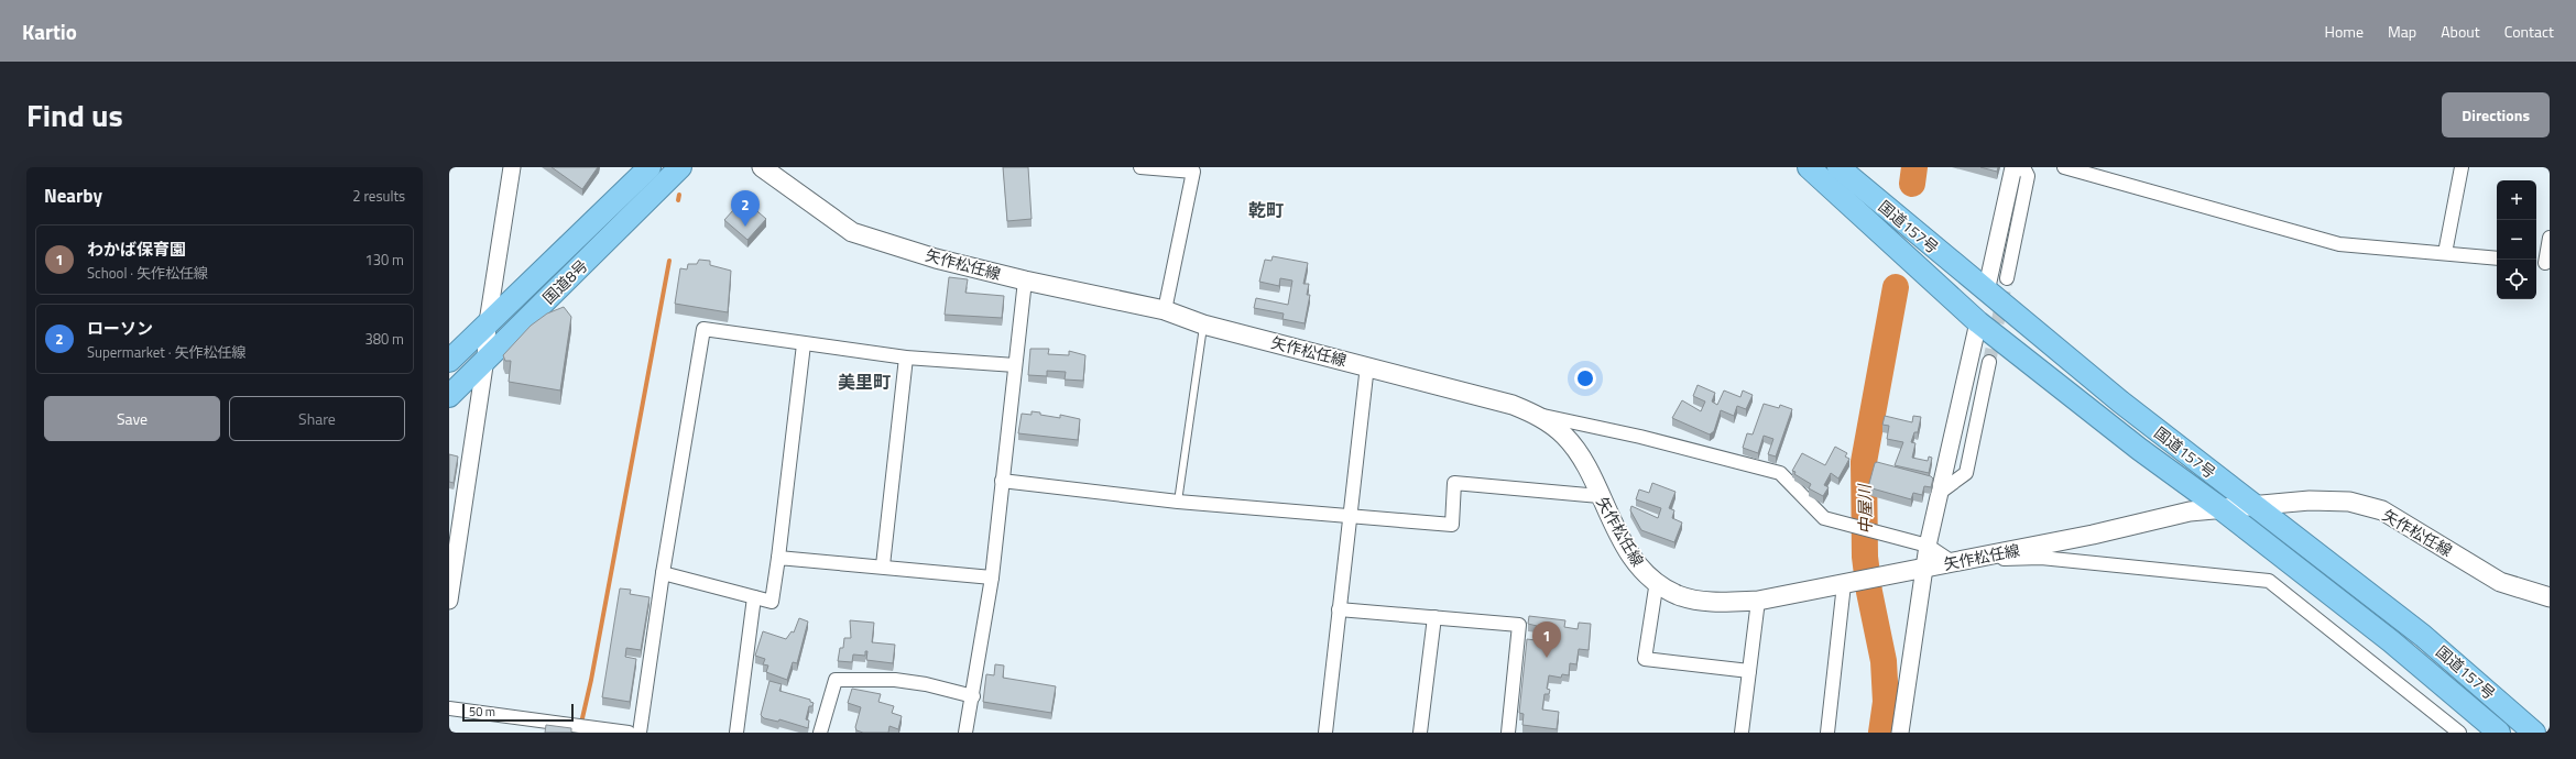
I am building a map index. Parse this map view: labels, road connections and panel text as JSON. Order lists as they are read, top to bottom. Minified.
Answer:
{"streets":{"highway":["国道157号","国道8号"],"main road":["矢作松任線"]},"crossings":[["国道157号","矢作松任線"]],"districts":["乾町","美里町"],"water":["中屋川"],"scale_bar":"50 m","page":{"header":"Kartio","nav":["Home","Map","About","Contact"],"title":"Find us","buttons":["Directions",["Save","Share"]],"heading":["Nearby","2 results"],"map_buttons":["+","−"],"pins":["2","1"],"list":[{"mark":"1","name":"わかば保育園","note":"School · 矢作松任線","value":"130 m"},{"mark":"2","name":"ローソン","note":"Supermarket · 矢作松任線","value":"380 m"}],"scale":"50 m"}}
